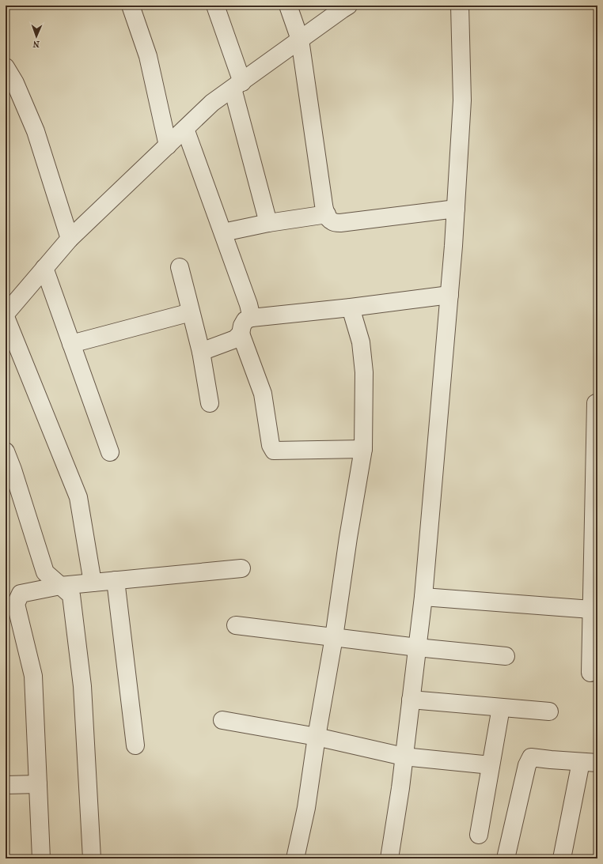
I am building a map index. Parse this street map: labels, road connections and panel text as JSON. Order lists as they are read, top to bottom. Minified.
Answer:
{"north":"bottom"}
